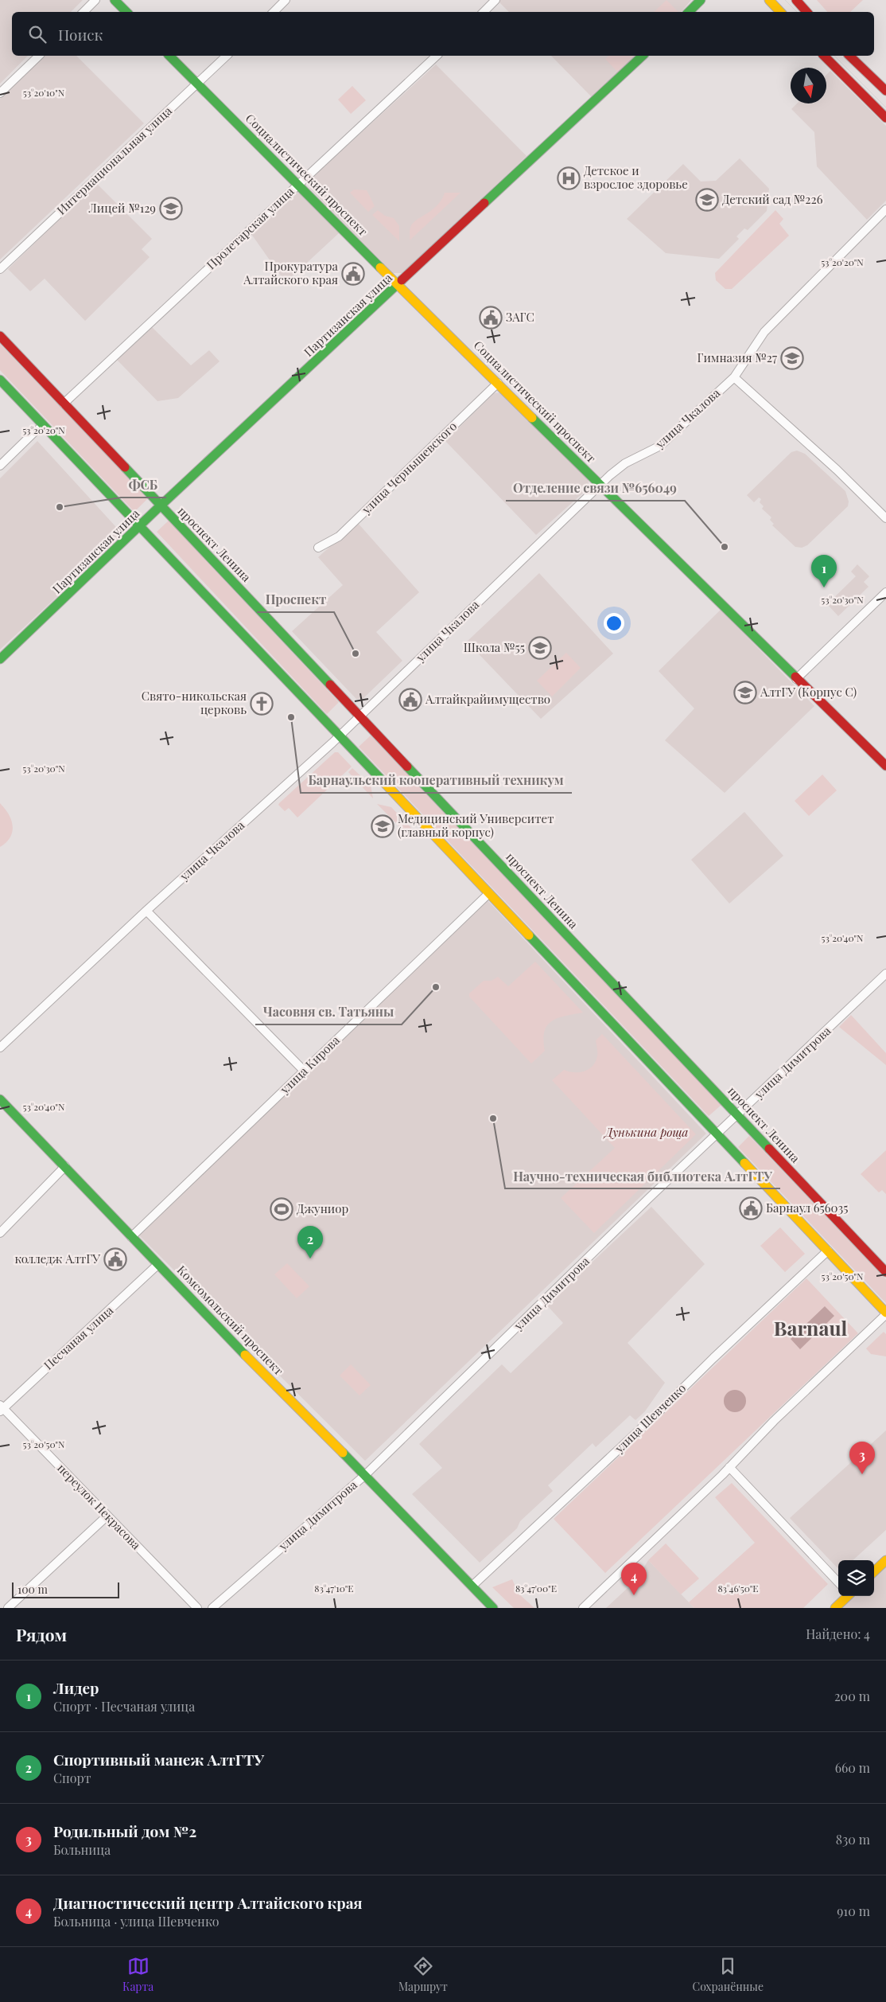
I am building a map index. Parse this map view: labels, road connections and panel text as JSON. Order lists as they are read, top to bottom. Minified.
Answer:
{"streets":{"main road":["Социалистический проспект","Партизанская улица","проспект Ленина","Комсомольский проспект"],"street":["Интернациональная улица","Пролетарская улица","улица Чкалова","улица Чернышевского","улица Димитрова","улица Кирова","Песчаная улица","улица Шевченко","переулок Некрасова"]},"crossings":[["Интернациональная улица","Социалистический проспект"],["Социалистический проспект","Пролетарская улица"],["Социалистический проспект","Партизанская улица"],["Социалистический проспект","улица Чкалова"],["Социалистический проспект","улица Чернышевского"],["Пролетарская улица","проспект Ленина"],["Партизанская улица","проспект Ленина"],["улица Чкалова","проспект Ленина"],["проспект Ленина","улица Димитрова"],["улица Димитрова","Комсомольский проспект"],["улица Кирова","Комсомольский проспект"],["Комсомольский проспект","Песчаная улица"],["Комсомольский проспект","улица Шевченко"],["Песчаная улица","переулок Некрасова"]],"districts":["Barnaul"],"parks":["Дунькина роща"],"places":{"hospital":["Детское и взрослое здоровье"],"school or university":["Детский сад №226","Лицей №129","Гимназия №27","Школа №55","АлтГУ (Корпус С)","Медицинский Университет (главный корпус)"],"public building":["Прокуратура Алтайского края","ЗАГС","Алтайкрайимущество","Барнаул 656035","колледж АлтГУ"],"other":["ФСБ","Отделение связи №656049","Проспект","Барнаульский кооперативный техникум","Часовня св. Татьяны","Научно-техническая библиотека АлтГТУ"],"church":["Свято-никольская церковь"],"sports":["Джуниор"]},"scale_bar":"100 m","north":"bottom","page":{"search":"Поиск","pins":["1","2","3","4"],"scale":"100 m","heading":["Рядом","Найдено: 4"],"list":[{"mark":"1","name":"Лидер","note":"Спорт · Песчаная улица","value":"200 m"},{"mark":"2","name":"Спортивный манеж АлтГТУ","note":"Спорт","value":"660 m"},{"mark":"3","name":"Родильный дом №2","note":"Больница","value":"830 m"},{"mark":"4","name":"Диагностический центр Алтайского края","note":"Больница · улица Шевченко","value":"910 m"}],"nav":["Карта","Маршрут","Сохранённые"]},"coordinates":["53°20'10\"N","53°20'20\"N","53°20'30\"N","53°20'40\"N","53°20'50\"N","83°47'10\"E","83°47'00\"E","83°46'50\"E"]}
